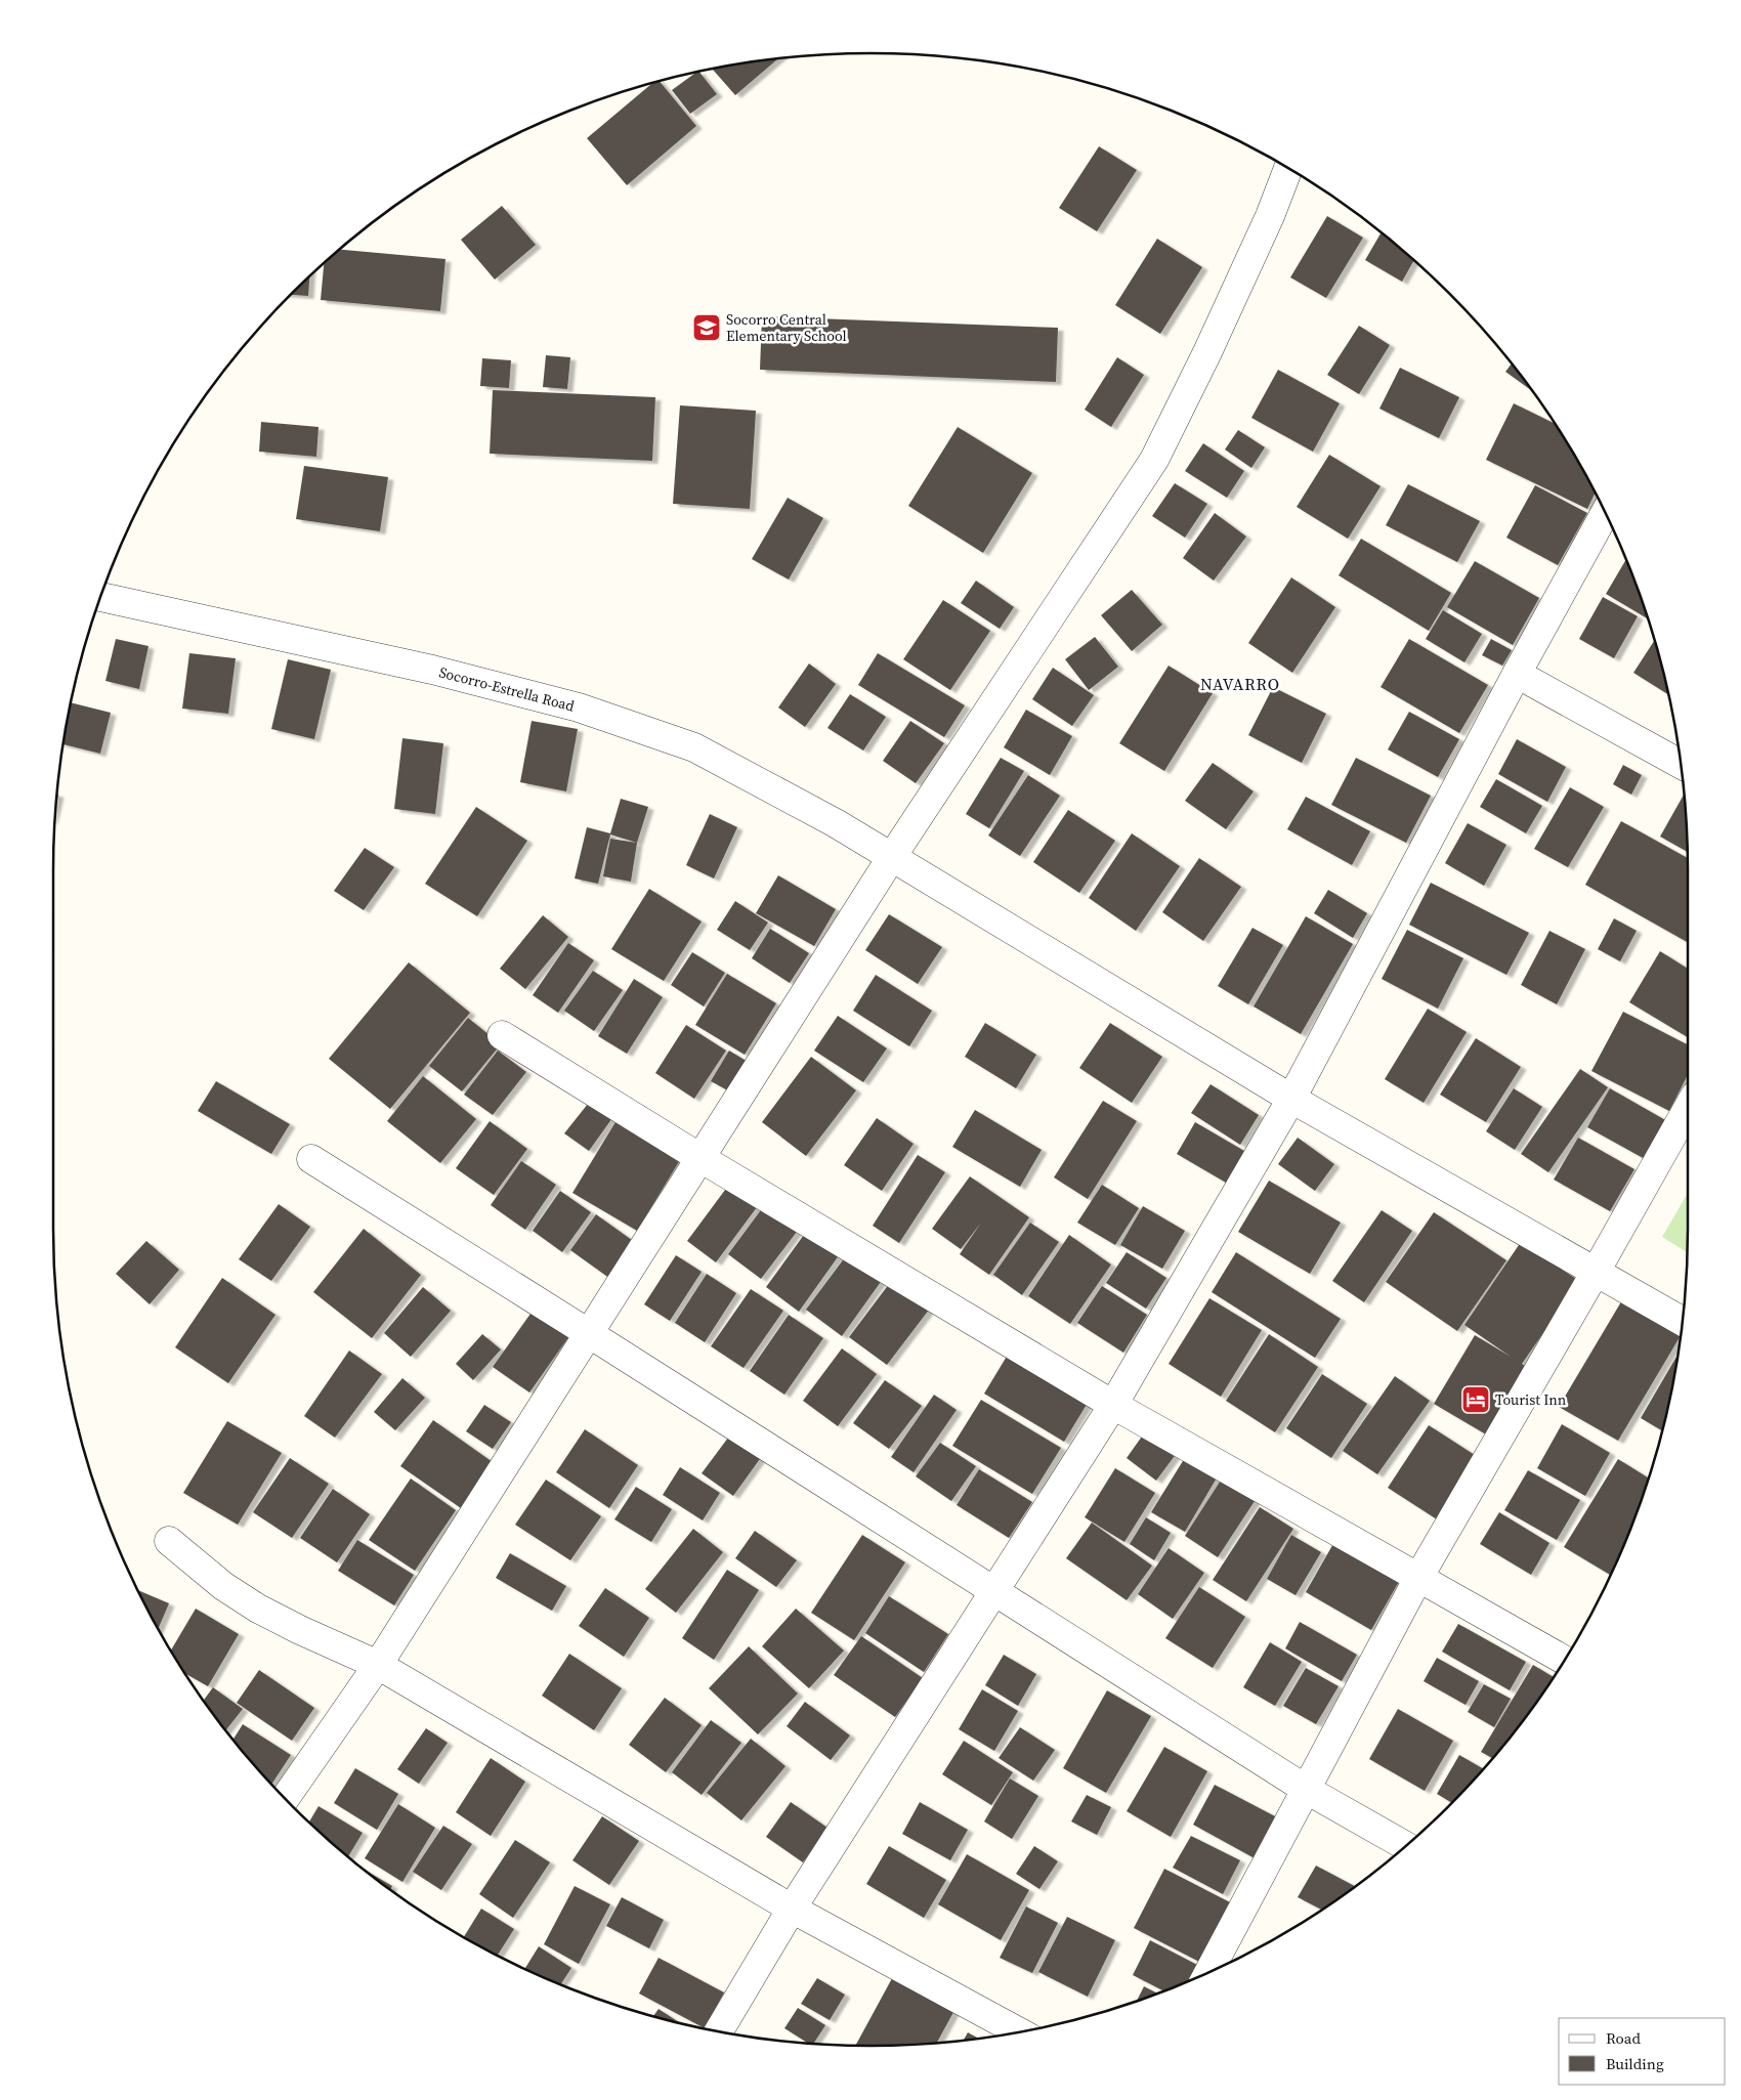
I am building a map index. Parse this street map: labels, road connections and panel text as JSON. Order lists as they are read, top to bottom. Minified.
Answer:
{"streets":{"street":["Socorro-Estrella Road"]},"districts":["NAVARRO"],"places":{"school or university":["Socorro Central Elementary School"],"hotel":["Tourist Inn"]},"legend":["Road","Building"]}
